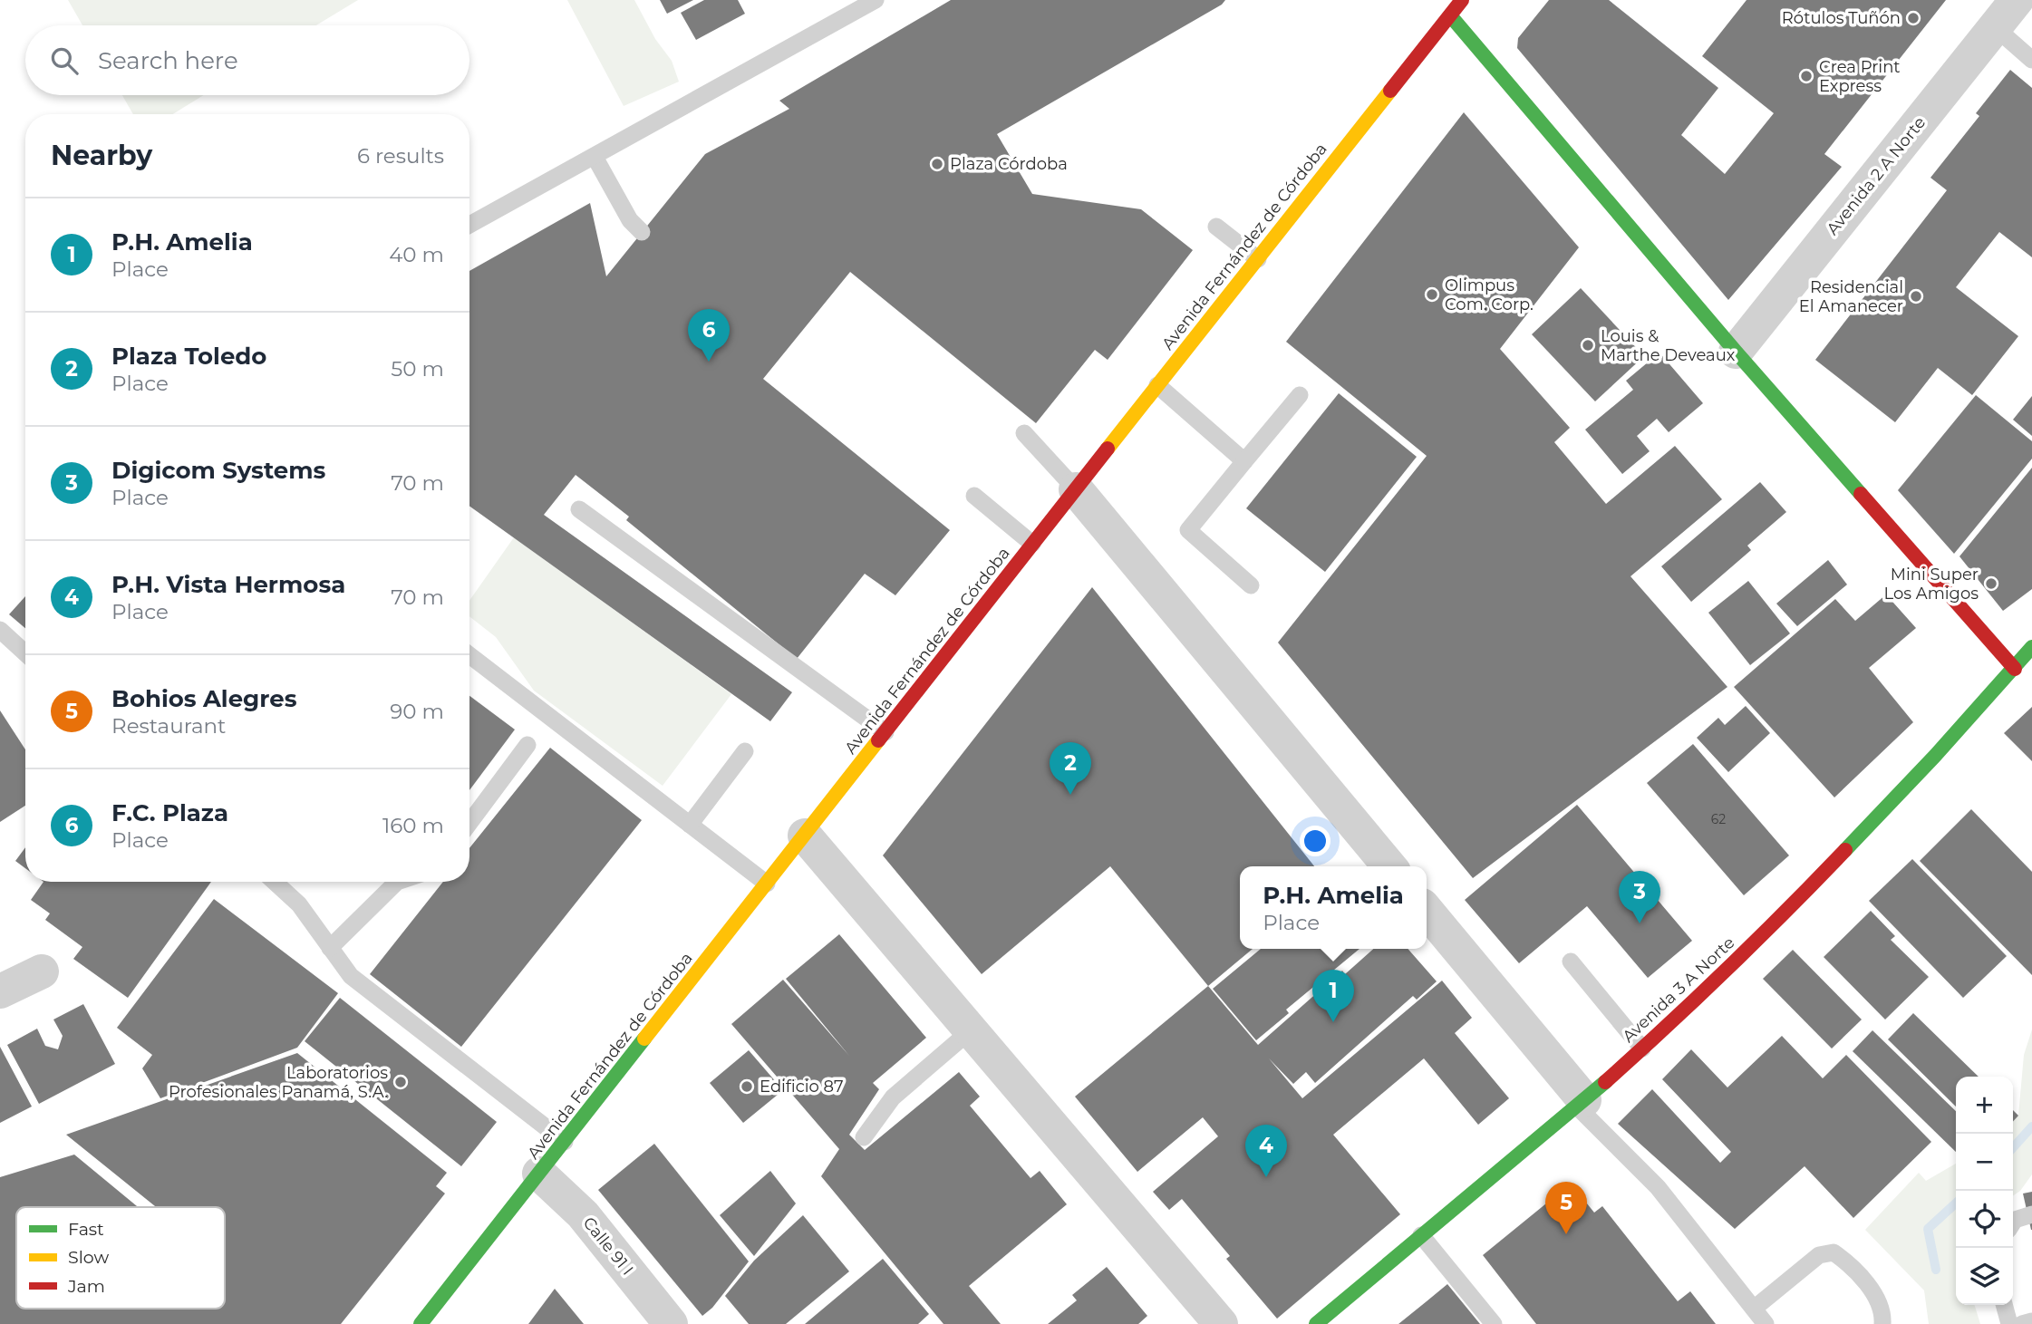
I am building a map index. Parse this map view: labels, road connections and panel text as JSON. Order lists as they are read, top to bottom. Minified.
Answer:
{"streets":{"street":["Avenida 2 A Norte","Avenida Fernández de Córdoba","Avenida 3 A Norte","Calle 91 I"]},"crossings":[["Avenida Fernández de Córdoba","Calle 91 I"]],"places":["Rótulos Tuñón","Crea Print Express","Plaza Córdoba","Olimpus Com. Corp.","Residencial El Amanecer","Louis & Marthe Deveaux","Mini Super Los Amigos","Laboratorios Profesionales Panamá, S.A.","Edificio 87"],"house_numbers":["62"],"legend":["Fast","Slow","Jam"],"page":{"search":"Search here","heading":["Nearby","6 results"],"list":[{"mark":"1","name":"P.H. Amelia","note":"Place","value":"40 m"},{"mark":"2","name":"Plaza Toledo","note":"Place","value":"50 m"},{"mark":"3","name":"Digicom Systems","note":"Place","value":"70 m"},{"mark":"4","name":"P.H. Vista Hermosa","note":"Place","value":"70 m"},{"mark":"5","name":"Bohios Alegres","note":"Restaurant","value":"90 m"},{"mark":"6","name":"F.C. Plaza","note":"Place","value":"160 m"}],"pins":["6","2","3","1","4","5"],"popup":["P.H. Amelia","Place"],"map_buttons":["+","−"]}}
